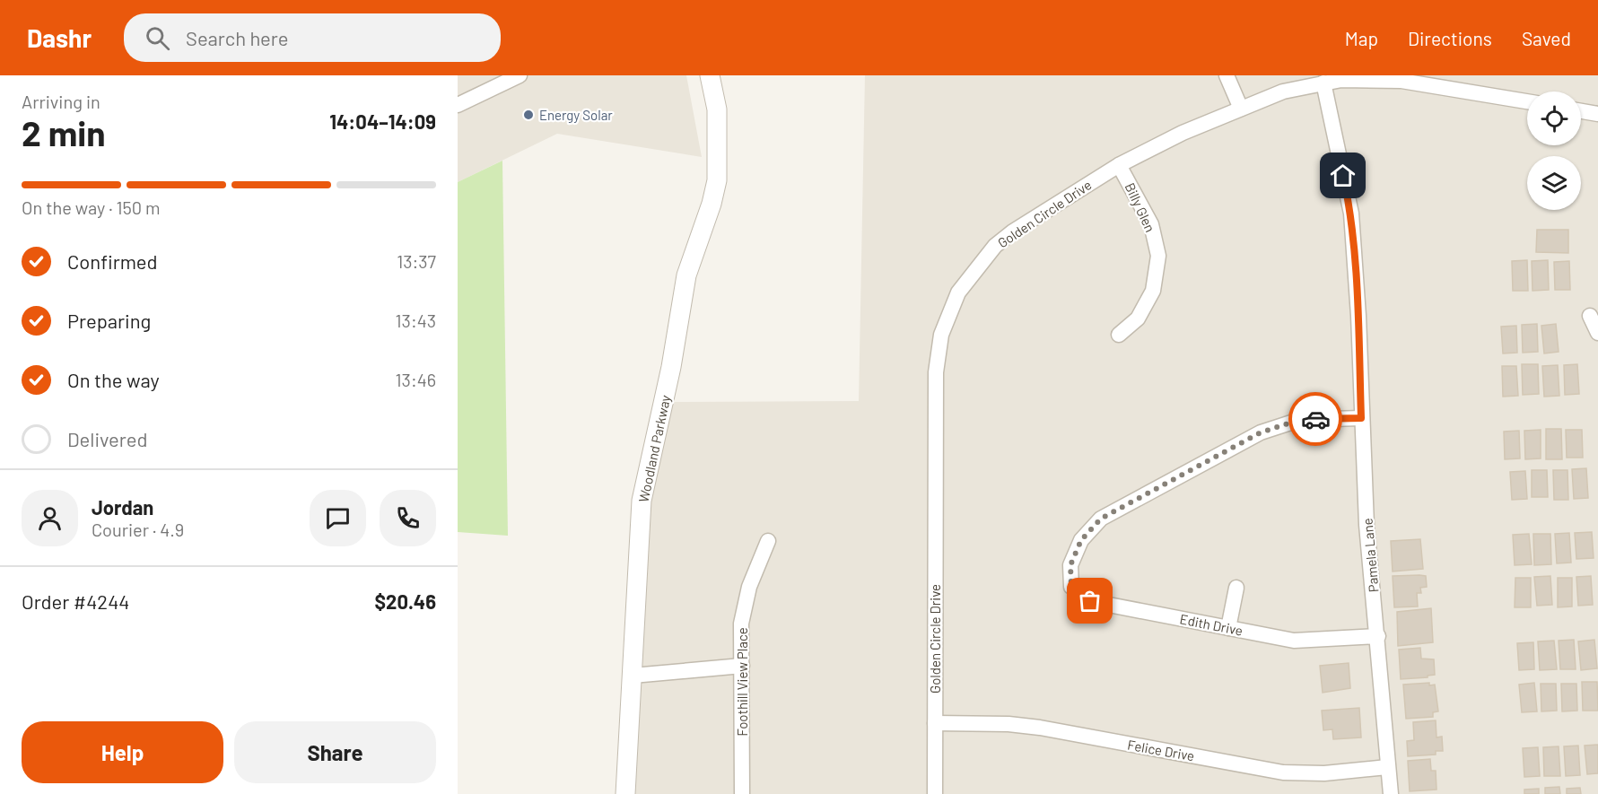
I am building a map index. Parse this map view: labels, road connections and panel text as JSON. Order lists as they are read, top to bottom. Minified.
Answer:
{"streets":{"street":["Billy Glen","Golden Circle Drive","Woodland Parkway","Pamela Lane","Edith Drive","Foothill View Place","Felice Drive"]},"crossings":[["Billy Glen","Golden Circle Drive"],["Golden Circle Drive","Pamela Lane"],["Golden Circle Drive","Felice Drive"],["Pamela Lane","Edith Drive"],["Pamela Lane","Felice Drive"]],"places":["Energy Solar"],"page":{"header":"Dashr","search":"Search here","nav":["Map","Directions","Saved"],"heading":["2 min","Arriving in","14:04–14:09"],"panel":["Jordan","Courier · 4.9","Order #4244","$20.46"],"bar":"On the way · 150 m","list":[["Confirmed","13:37"],["Preparing","13:43"],["On the way","13:46"],"Delivered"],"buttons":["Help","Share"]}}
